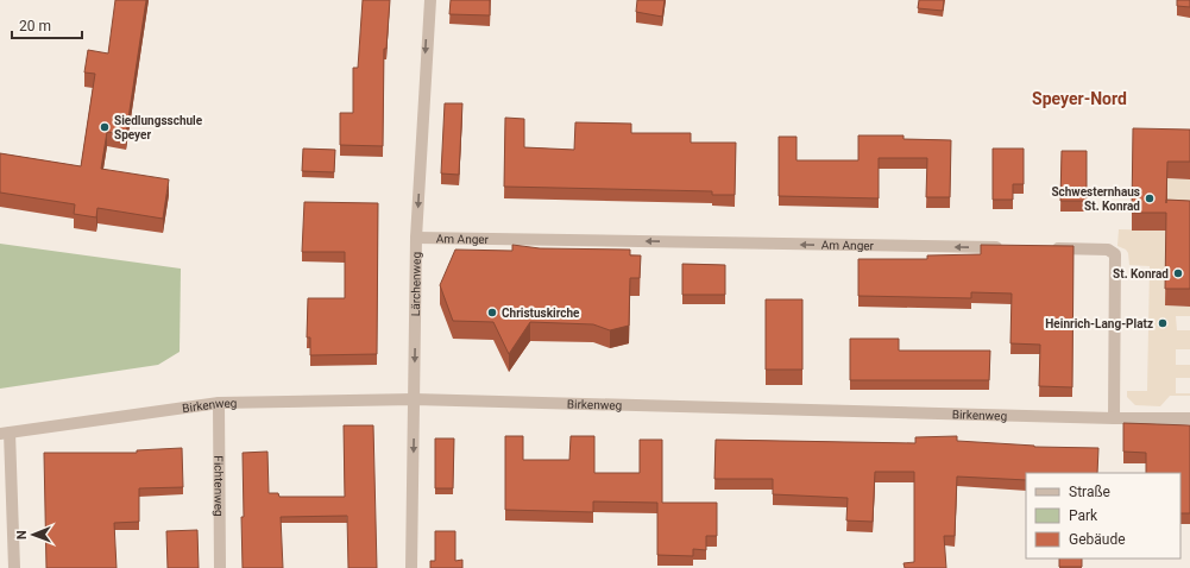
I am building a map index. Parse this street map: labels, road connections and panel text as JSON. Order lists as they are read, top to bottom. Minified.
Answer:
{"streets":{"street":["Am Anger","Lärchenweg","Birkenweg","Fichtenweg"]},"crossings":[["Am Anger","Lärchenweg"],["Lärchenweg","Birkenweg"],["Birkenweg","Fichtenweg"]],"one_way":["Am Anger","Lärchenweg"],"districts":["Speyer-Nord"],"places":["Siedlungsschule Speyer","Schwesternhaus St. Konrad","St. Konrad","Christuskirche","Heinrich-Lang-Platz"],"legend":["Straße","Park","Gebäude"],"scale_bar":"20 m","north":"left"}
